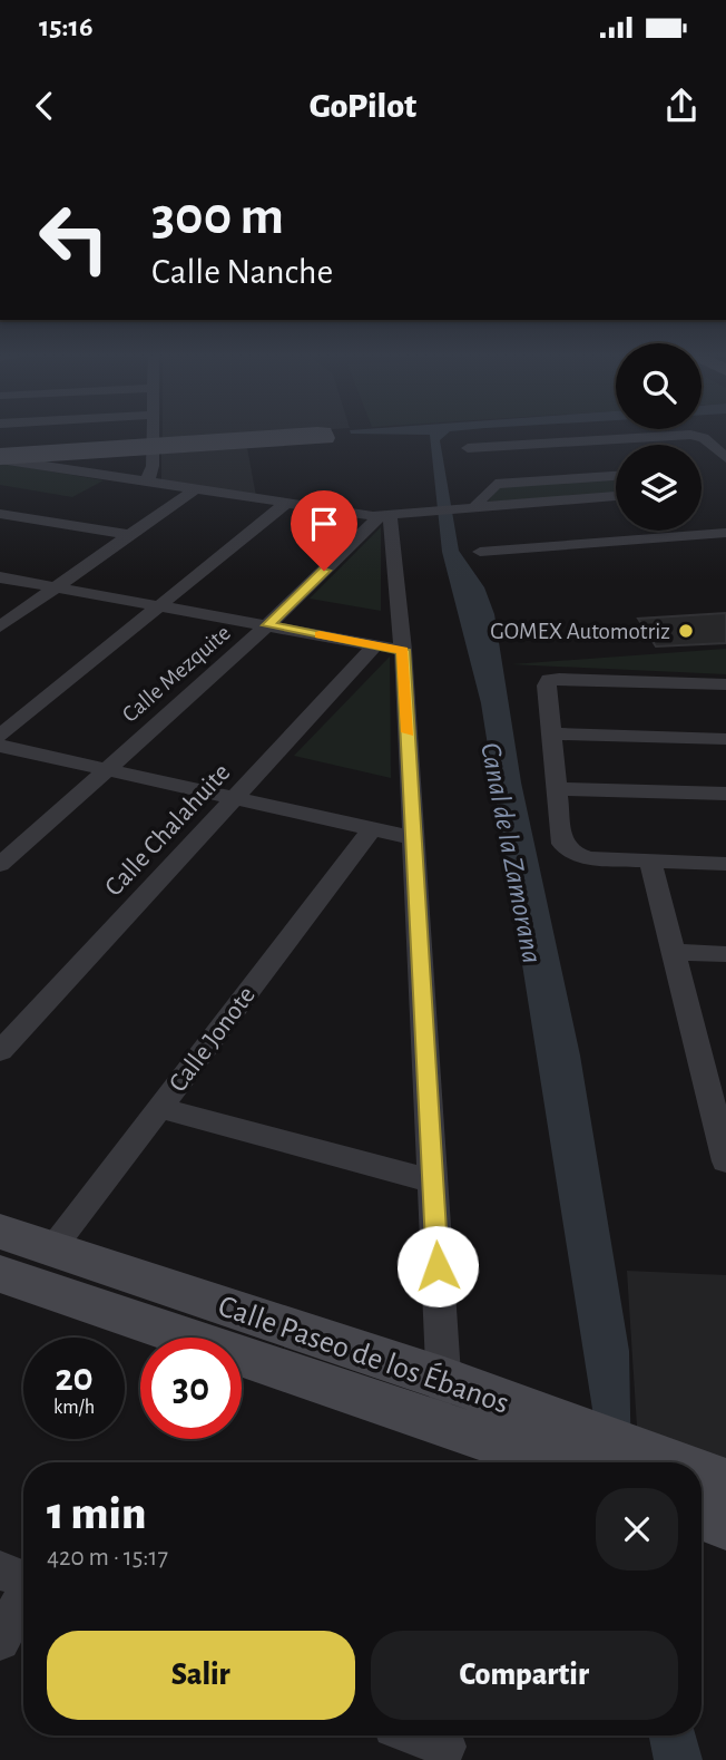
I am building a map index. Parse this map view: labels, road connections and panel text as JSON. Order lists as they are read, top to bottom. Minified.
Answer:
{"streets":{"main road":["Calle Paseo de los Ébanos"],"street":["Calle Mezquite","Calle Chalahuite","Calle Jonote"]},"crossings":[["Calle Jonote","Calle Paseo de los Ébanos"]],"water":["Canal de la Zamorana"],"places":["GOMEX Automotriz"],"page":{"status":"15:16","header":"GoPilot","turn":["300 m","Calle Nanche"],"speed":"20 km/h","limit":"30","heading":["1 min","420 m · 15:17"],"buttons":["Salir","Compartir"]}}
